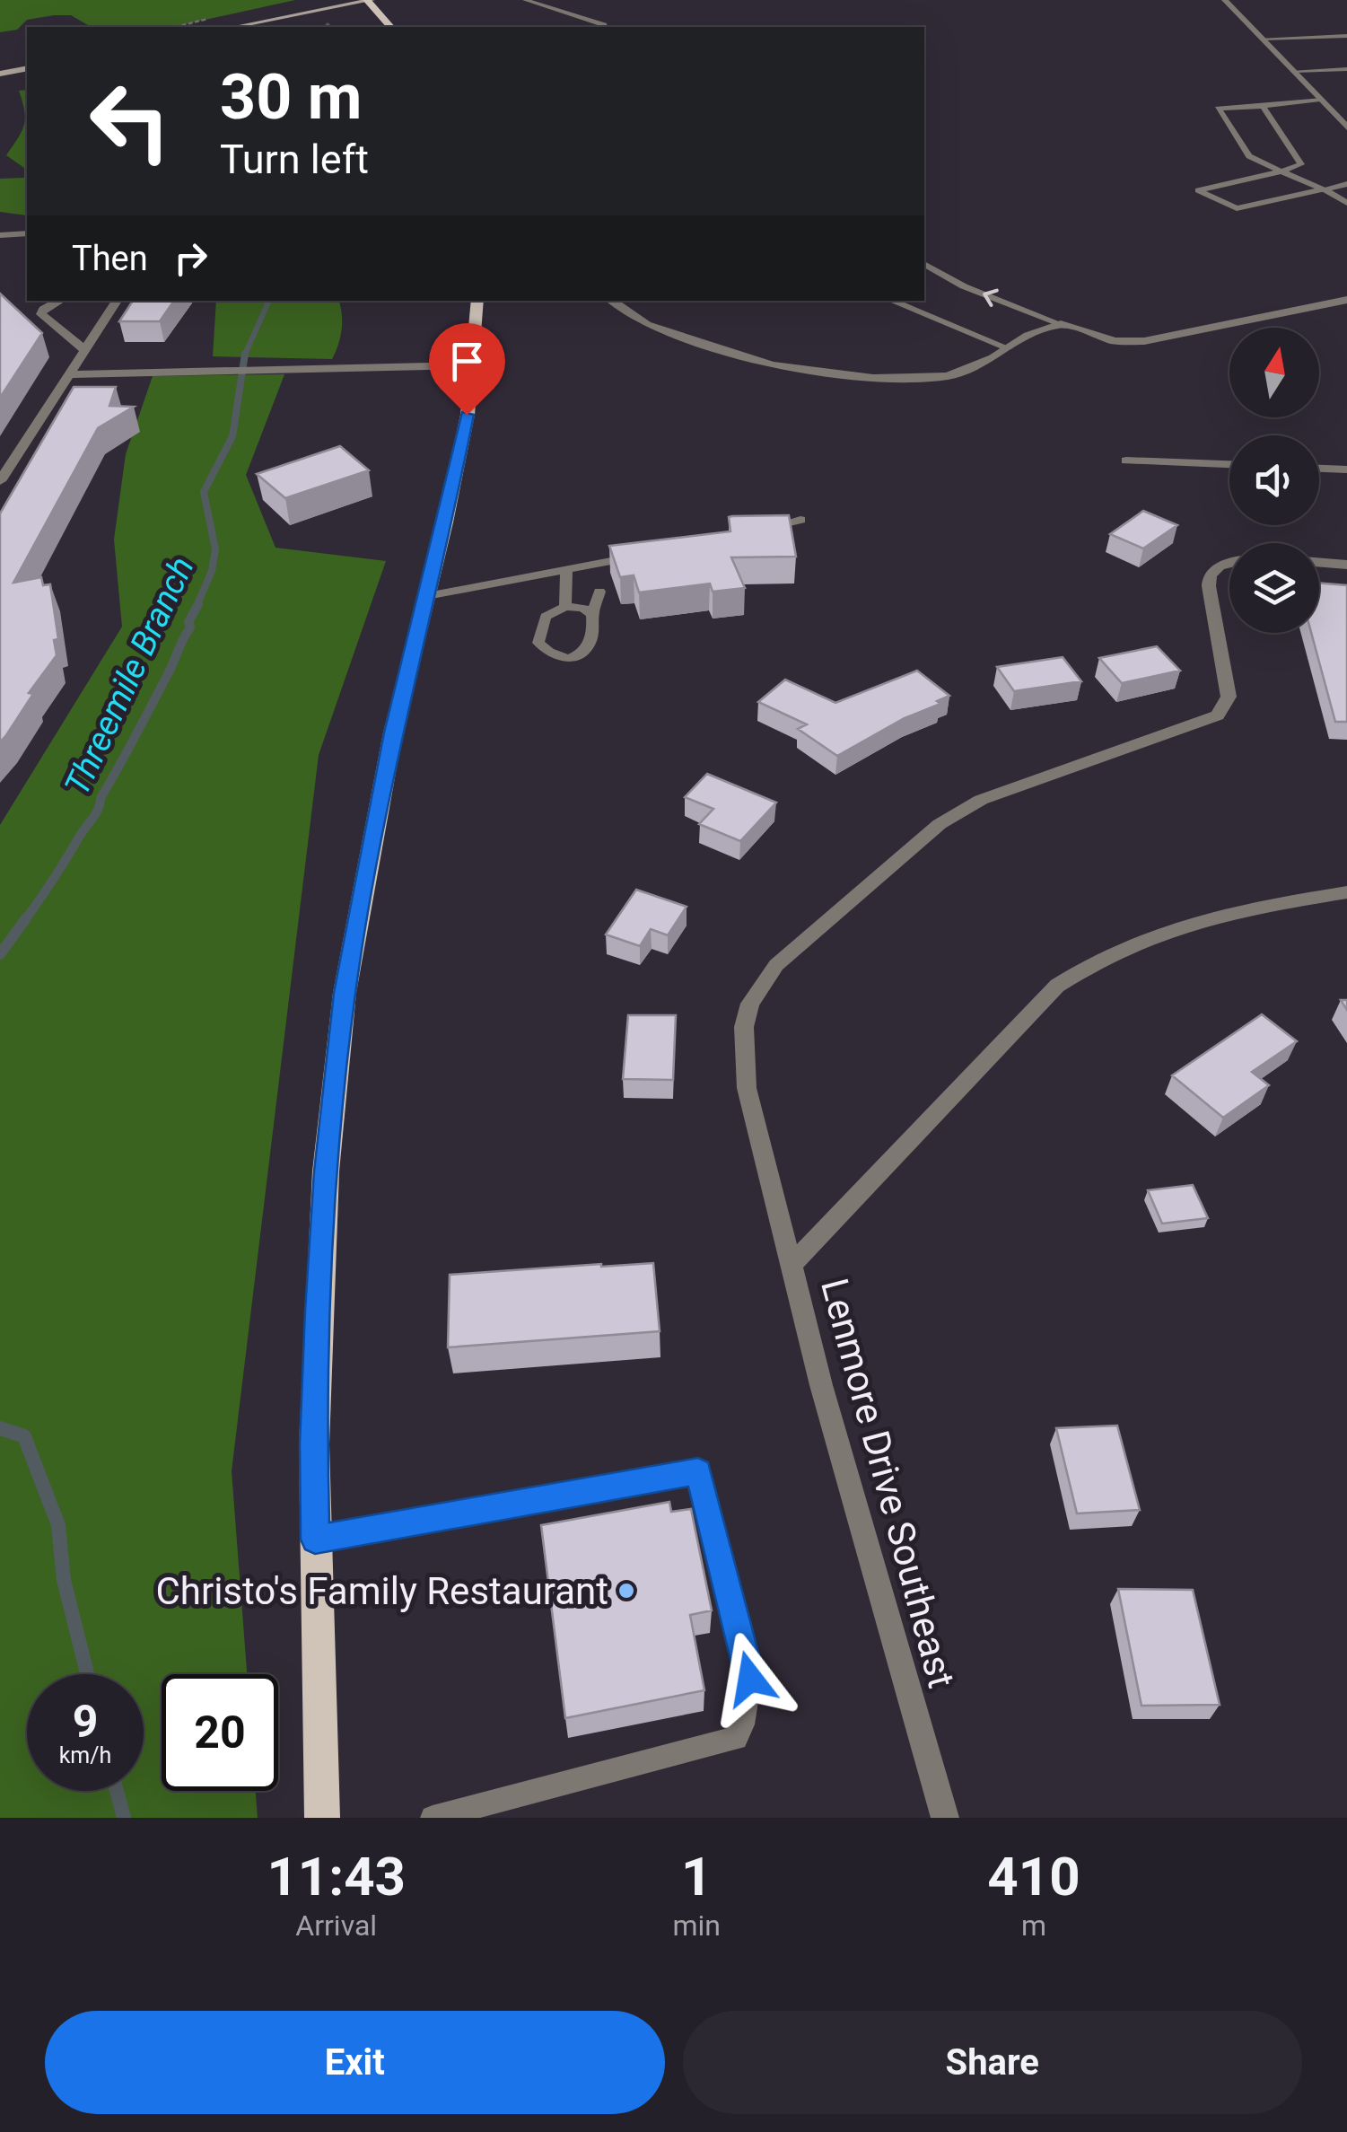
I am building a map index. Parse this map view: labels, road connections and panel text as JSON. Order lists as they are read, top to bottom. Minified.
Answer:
{"streets":{"street":["Lenmore Drive Southeast"]},"water":["Threemile Branch"],"places":["Christo's Family Restaurant"],"north":"top","page":{"turn":["30 m","Turn left"],"then":"Then","speed":"9 km/h","limit":"20","eta":["11:43","Arrival","1","min","410","m"],"buttons":["Exit","Share"]}}
